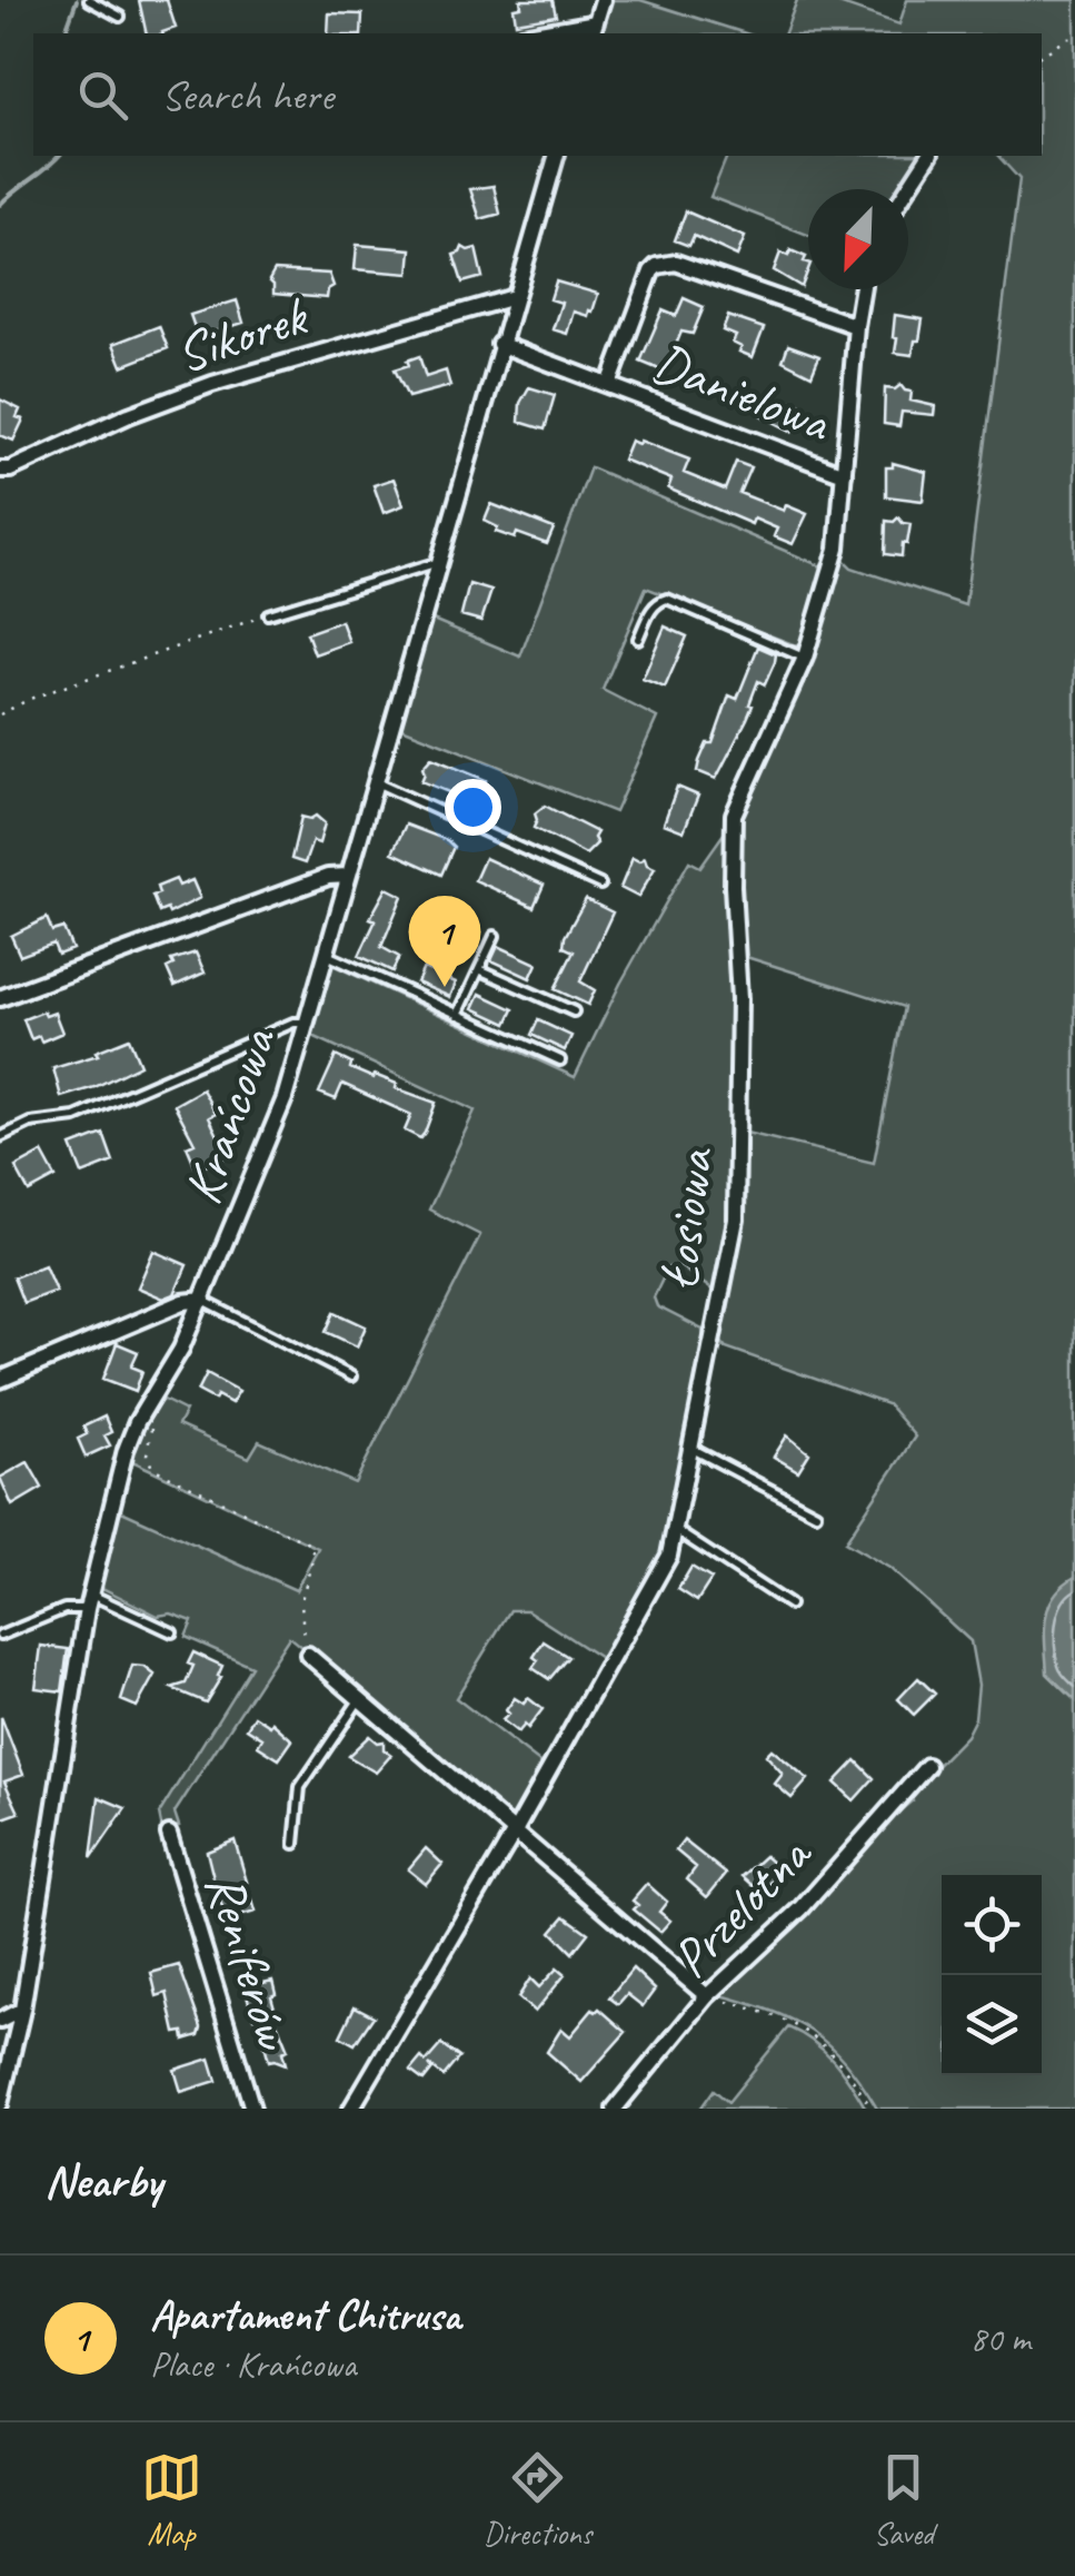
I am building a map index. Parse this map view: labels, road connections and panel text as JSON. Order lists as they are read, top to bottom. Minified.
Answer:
{"streets":{"street":["Sikorek","Danielowa","Krańcowa","Łosiowa","Przelotna","Reniferów"]},"crossings":[["Sikorek","Krańcowa"],["Danielowa","Krańcowa"],["Danielowa","Łosiowa"]],"north":"bottom left","page":{"search":"Search here","pins":"1","heading":"Nearby","list":[{"mark":"1","name":"Apartament Chitrusa","note":"Place · Krańcowa","value":"80 m"}],"nav":["Map","Directions","Saved"]}}
